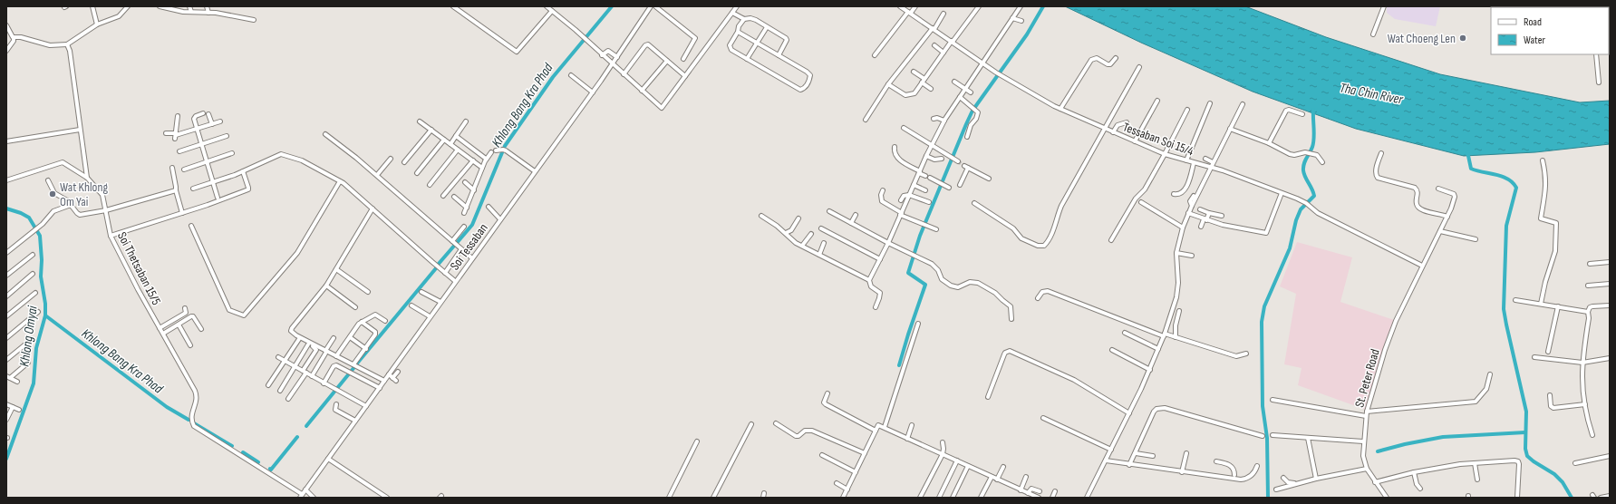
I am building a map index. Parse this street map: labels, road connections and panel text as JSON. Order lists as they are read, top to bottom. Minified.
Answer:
{"streets":{"street":["Tessaban Soi 15/4","Soi Tessaban","Soi Thetsaban 15/5","St. Peter Road"]},"crossings":[["Tessaban Soi 15/4","St. Peter Road"],["Soi Tessaban","Soi Thetsaban 15/5"]],"water":["Tha Chin River","Khlong Bang Kra Phad","Khlong Omyai"],"places":["Wat Choeng Len","Wat Khlong Om Yai"],"legend":["Road","Water"]}
